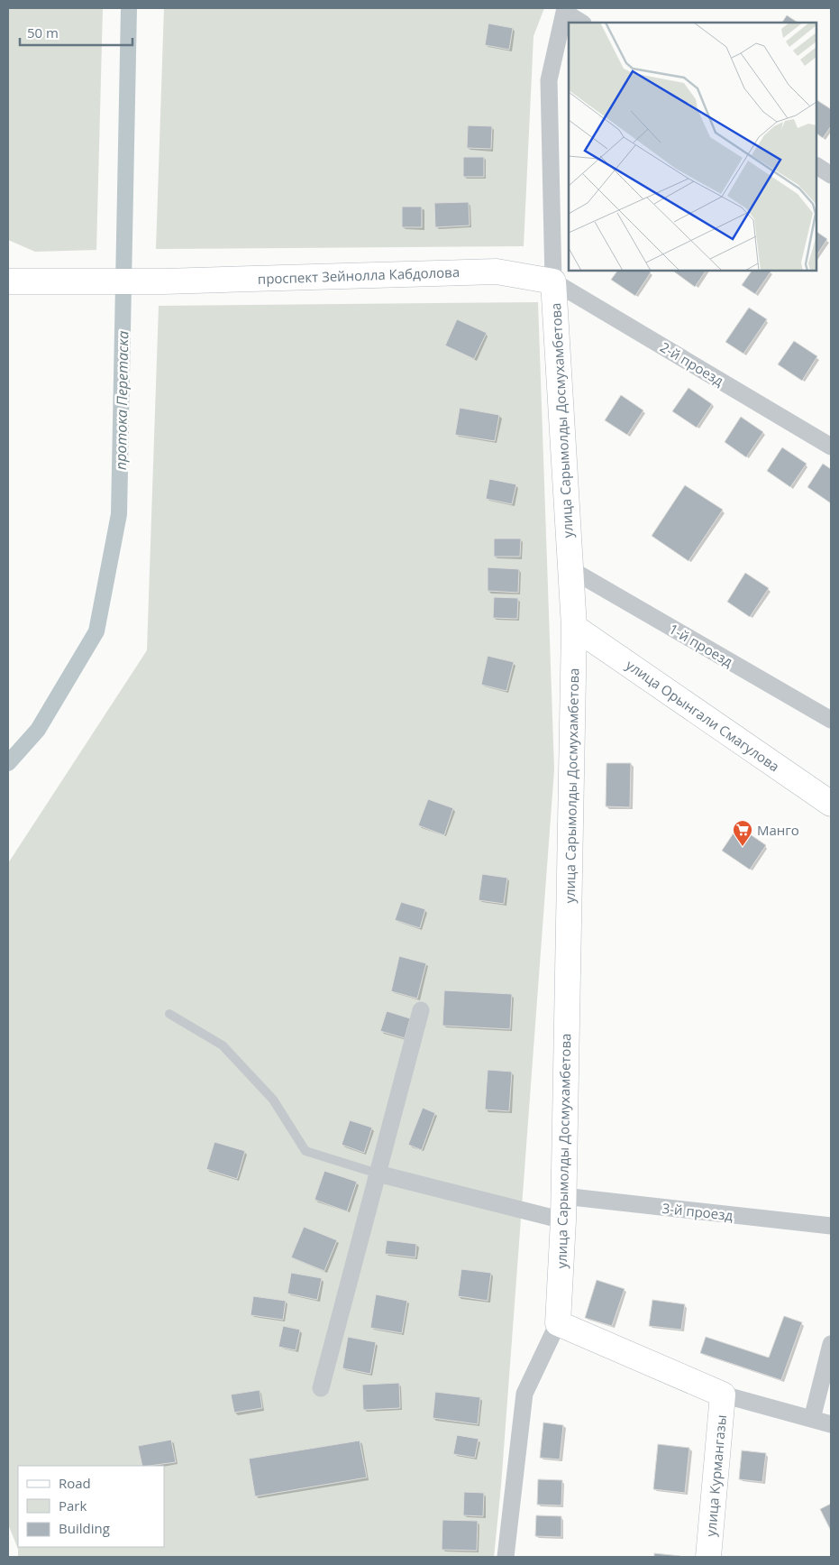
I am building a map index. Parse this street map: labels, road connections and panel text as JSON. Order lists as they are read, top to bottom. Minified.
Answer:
{"streets":{"main road":["проспект Зейнолла Кабдолова","улица Сарымолды Досмухамбетова","улица Орынгали Смагулова","улица Курмангазы"],"street":["2-й проезд","1-й проезд","3-й проезд"]},"crossings":[["проспект Зейнолла Кабдолова","2-й проезд"],["проспект Зейнолла Кабдолова","улица Сарымолды Досмухамбетова"],["2-й проезд","улица Сарымолды Досмухамбетова"],["улица Сарымолды Досмухамбетова","1-й проезд"],["улица Сарымолды Досмухамбетова","улица Орынгали Смагулова"],["улица Сарымолды Досмухамбетова","3-й проезд"]],"water":["протока Перетаска"],"places":{"supermarket":["Манго"]},"legend":["Road","Park","Building"],"scale_bar":"50 m"}
